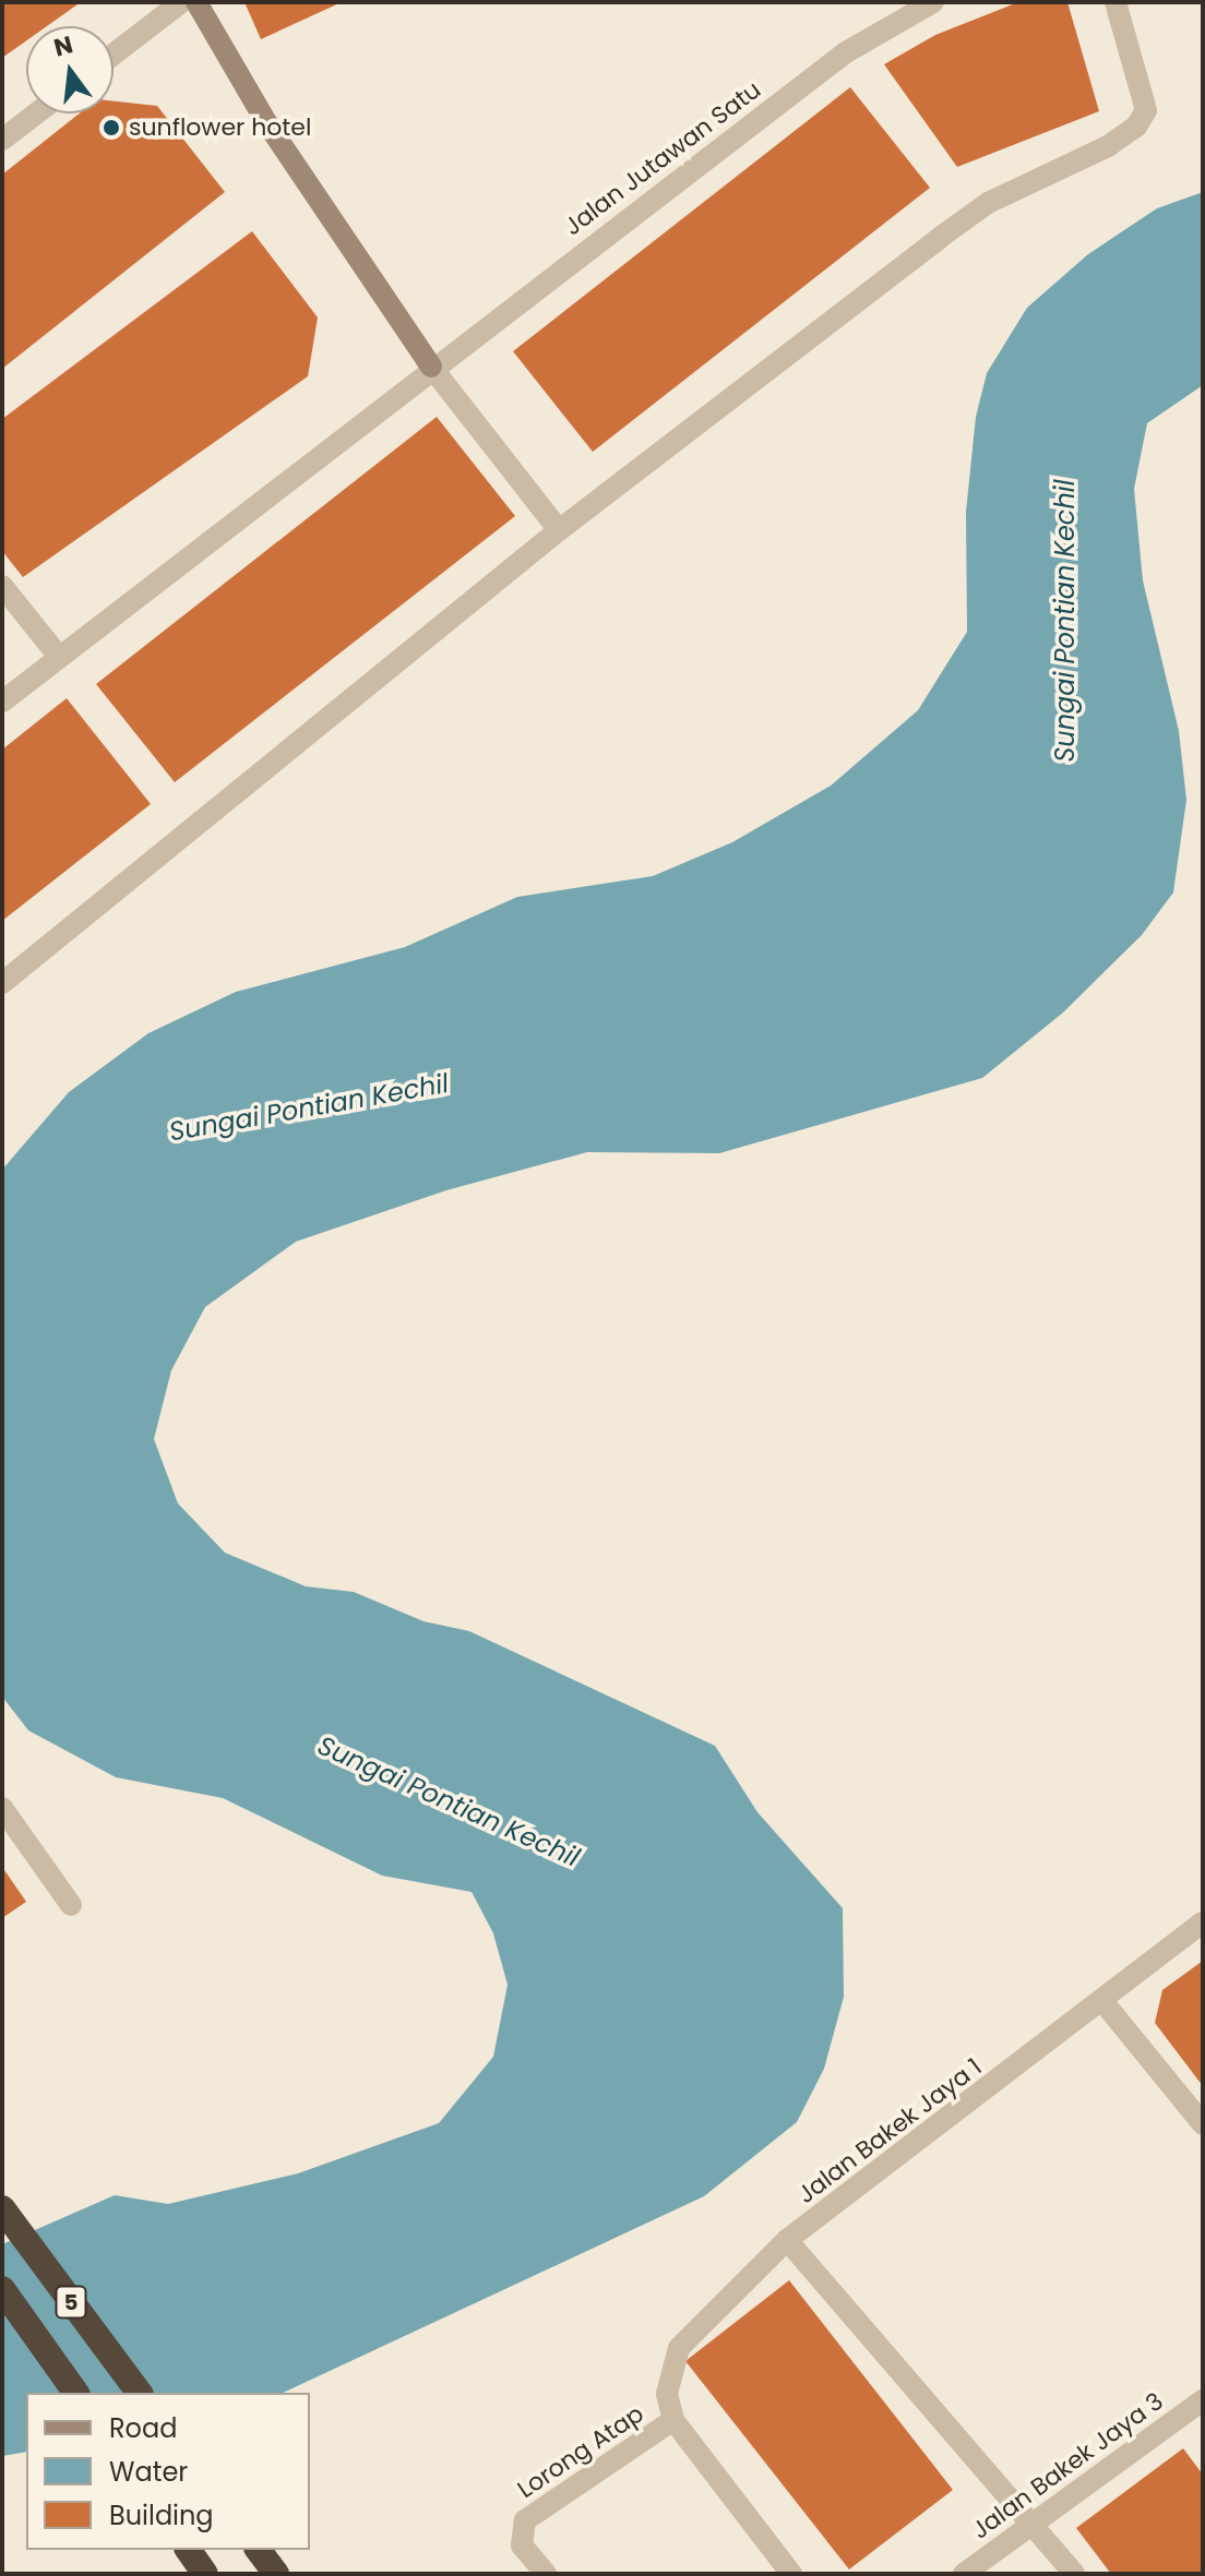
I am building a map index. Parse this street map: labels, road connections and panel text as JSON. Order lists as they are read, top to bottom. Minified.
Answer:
{"streets":{"highway":["5"],"street":["Jalan Jutawan Satu","Jalan Bakek Jaya 1","Lorong Atap","Jalan Bakek Jaya 3"]},"crossings":[["Jalan Bakek Jaya 1","Lorong Atap"]],"water":["Sungai Pontian Kechil"],"places":["sunflower hotel"],"legend":["Road","Water","Building"],"north":"top"}
